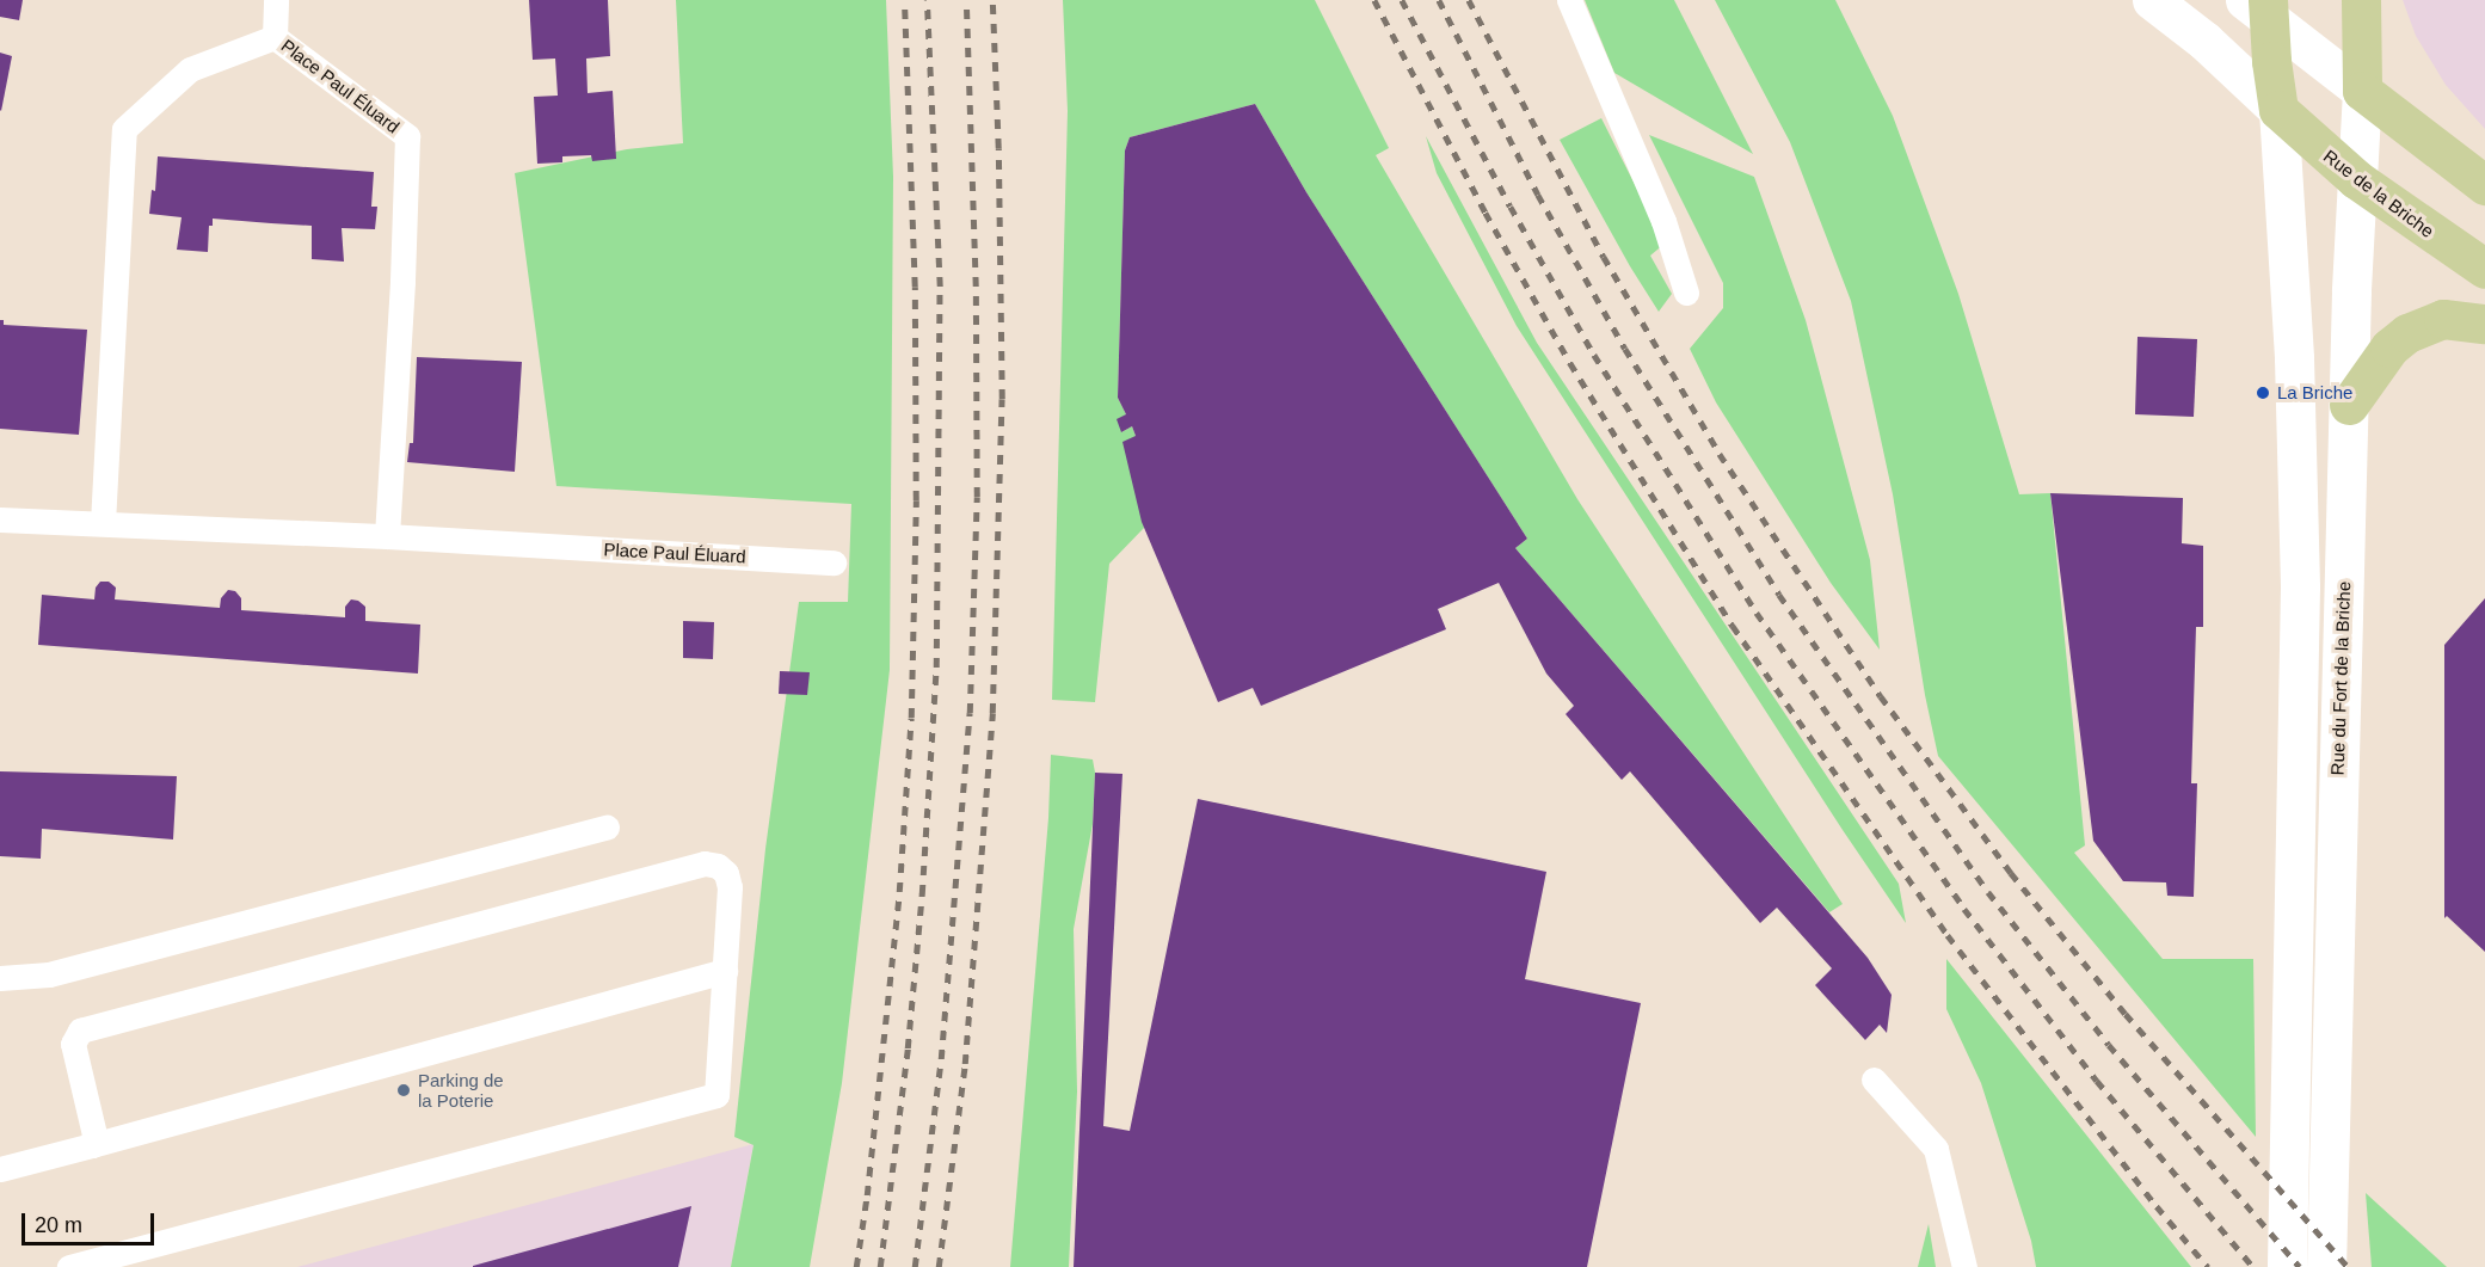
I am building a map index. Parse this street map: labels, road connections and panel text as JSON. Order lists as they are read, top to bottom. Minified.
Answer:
{"streets":{"main road":["Rue de la Briche","Rue du Fort de la Briche"],"lane":["Place Paul Éluard"]},"crossings":[["Rue de la Briche","Rue du Fort de la Briche"]],"places":["La Briche","Parking de la Poterie"],"scale_bar":"20 m"}
